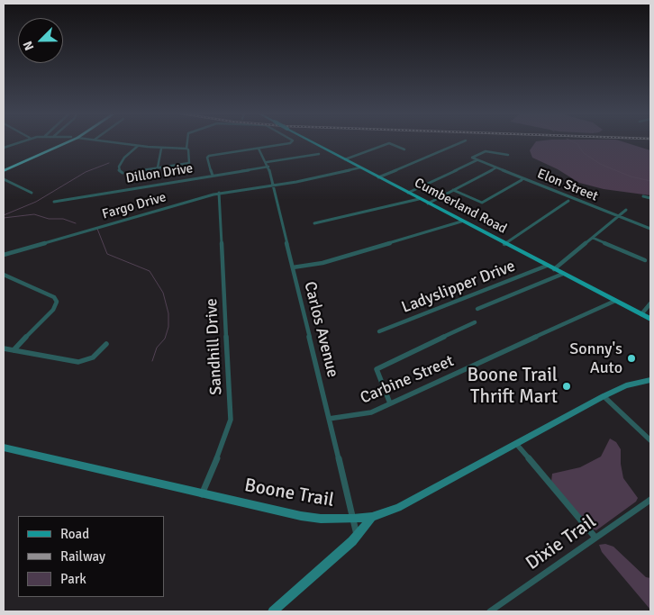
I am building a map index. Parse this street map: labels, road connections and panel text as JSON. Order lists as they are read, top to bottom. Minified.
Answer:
{"streets":{"main road":["Cumberland Road"],"street":["Dillon Drive","Elon Street","Fargo Drive","Ladyslipper Drive","Carlos Avenue","Sandhill Drive","Carbine Street","Boone Trail","Dixie Trail"]},"crossings":[["Dillon Drive","Carlos Avenue"],["Fargo Drive","Cumberland Road"],["Fargo Drive","Carlos Avenue"],["Fargo Drive","Sandhill Drive"],["Cumberland Road","Ladyslipper Drive"],["Cumberland Road","Carbine Street"],["Carlos Avenue","Carbine Street"],["Carlos Avenue","Boone Trail"],["Sandhill Drive","Boone Trail"]],"places":["Sonny's Auto","Boone Trail Thrift Mart"],"legend":["Road","Railway","Park"],"north":"bottom left"}
